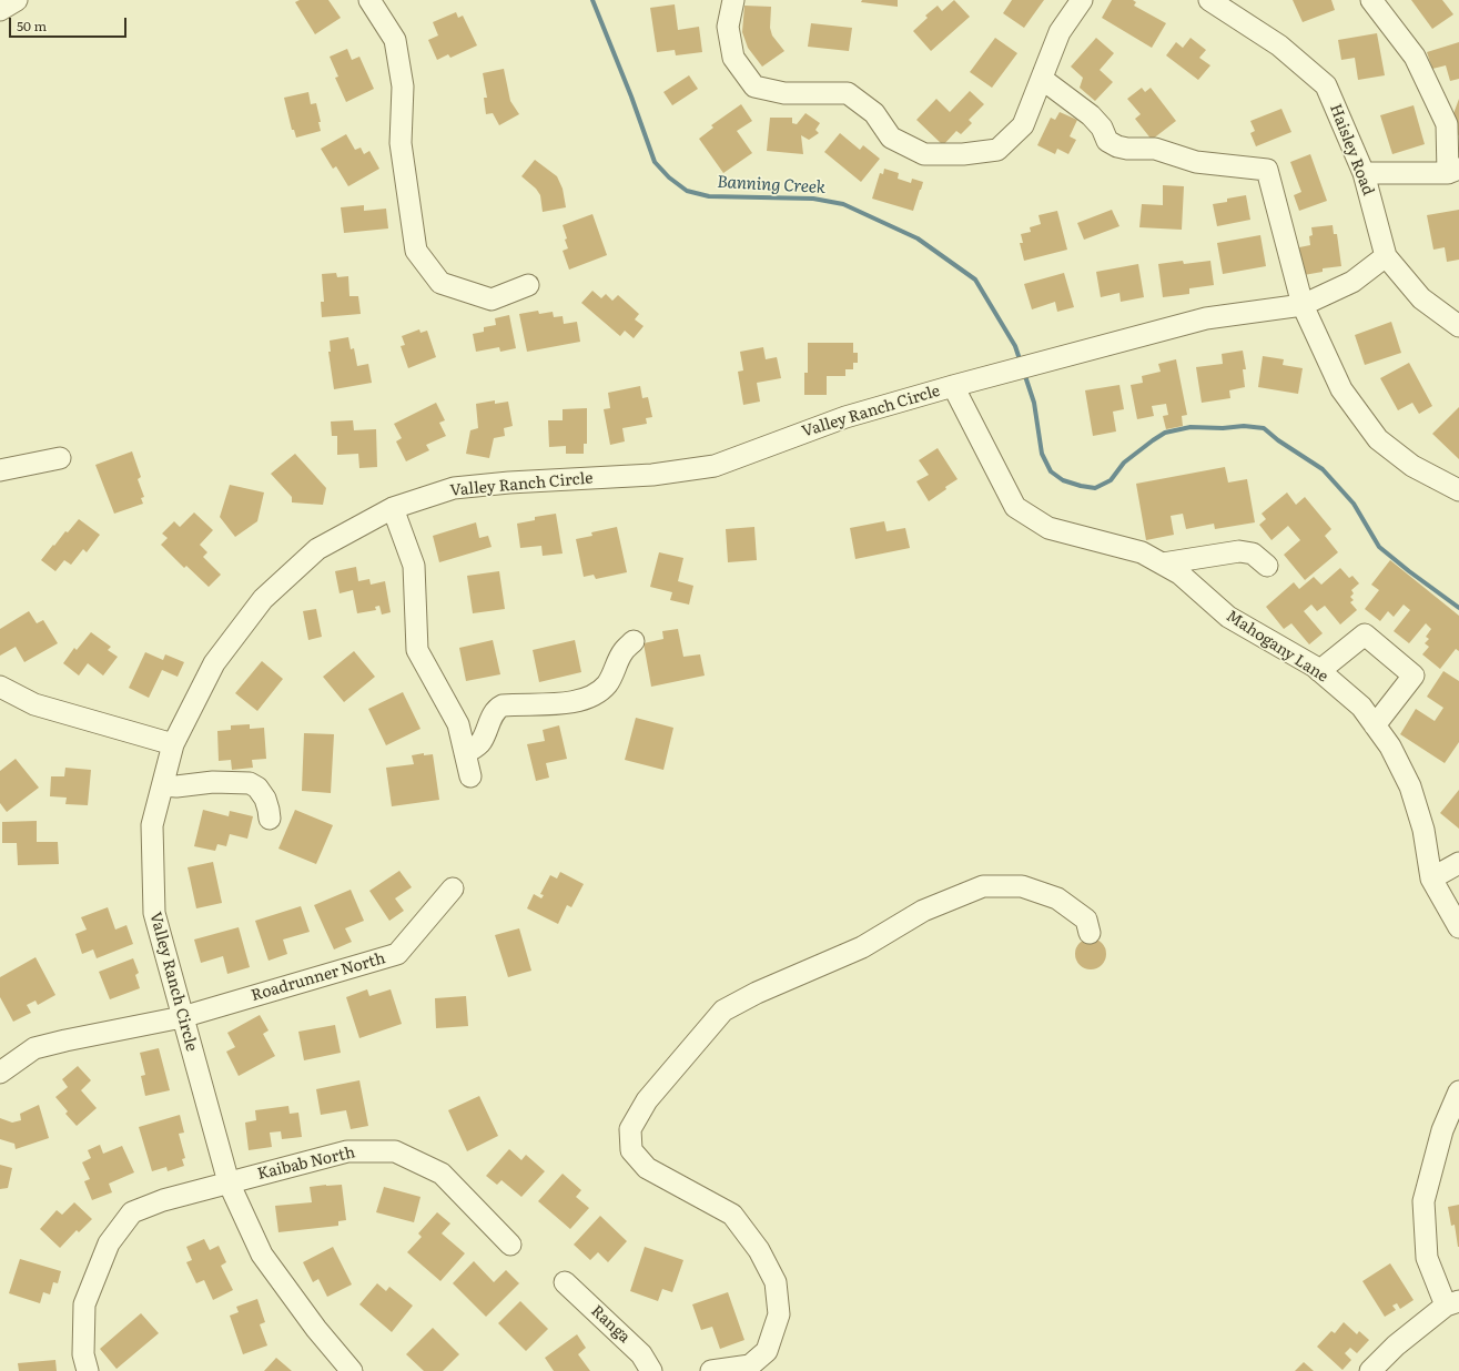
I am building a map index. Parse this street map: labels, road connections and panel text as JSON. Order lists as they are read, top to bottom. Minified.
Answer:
{"streets":{"street":["Haisley Road","Valley Ranch Circle","Mahogany Lane","Roadrunner North","Kaibab North","Ranga"]},"crossings":[["Haisley Road","Valley Ranch Circle"],["Valley Ranch Circle","Mahogany Lane"],["Valley Ranch Circle","Roadrunner North"],["Valley Ranch Circle","Kaibab North"]],"water":["Banning Creek"],"scale_bar":"50 m"}
